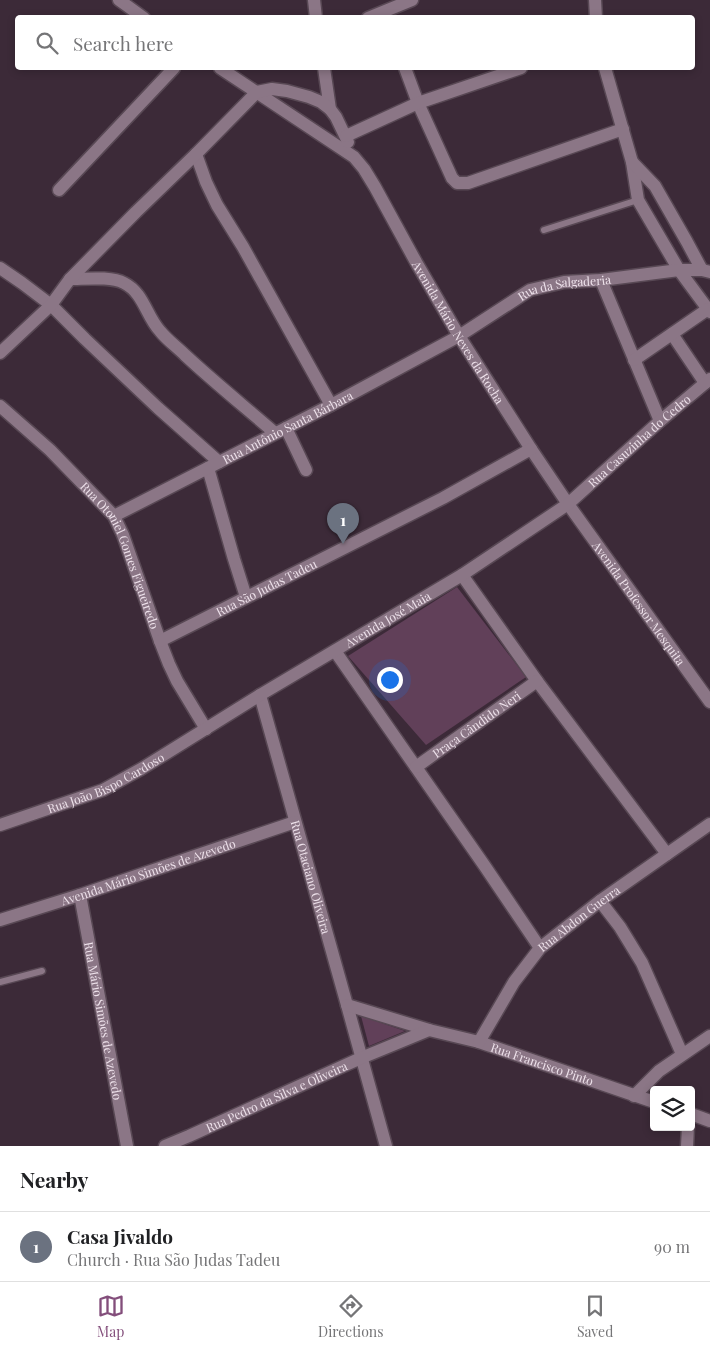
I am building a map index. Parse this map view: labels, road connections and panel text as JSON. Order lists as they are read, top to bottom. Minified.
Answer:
{"streets":{"street":["Rua da Salgaderia","Avenida Mário Neves da Rocha","Rua Antônio Santa Bárbara","Rua Casuzinha do Cedro","Rua Otoniel Gomes Figueiredo","Rua São Judas Tadeu","Avenida Professor Mesquita","Avenida José Maia","Praça Cândido Neri","Rua João Bispo Cardoso","Avenida Mário Simões de Azevedo","Rua Otaciano Oliveira","Rua Abdon Guerra","Rua Mário Simões de Azevedo","Rua Francisco Pinto","Rua Pedro da Silva e Oliveira"]},"crossings":[["Rua da Salgaderia","Avenida Mário Neves da Rocha"],["Rua da Salgaderia","Rua Antônio Santa Bárbara"],["Avenida Mário Neves da Rocha","Rua Antônio Santa Bárbara"],["Avenida Mário Neves da Rocha","Rua Casuzinha do Cedro"],["Avenida Mário Neves da Rocha","Rua São Judas Tadeu"],["Avenida Mário Neves da Rocha","Avenida Professor Mesquita"],["Avenida Mário Neves da Rocha","Avenida José Maia"],["Rua Antônio Santa Bárbara","Rua Otoniel Gomes Figueiredo"],["Rua Casuzinha do Cedro","Avenida Professor Mesquita"],["Rua Casuzinha do Cedro","Avenida José Maia"],["Rua Otoniel Gomes Figueiredo","Rua São Judas Tadeu"],["Rua Otoniel Gomes Figueiredo","Avenida José Maia"],["Rua Otoniel Gomes Figueiredo","Rua João Bispo Cardoso"],["Avenida Professor Mesquita","Avenida José Maia"],["Avenida José Maia","Rua João Bispo Cardoso"],["Avenida José Maia","Rua Otaciano Oliveira"],["Avenida Mário Simões de Azevedo","Rua Otaciano Oliveira"],["Avenida Mário Simões de Azevedo","Rua Mário Simões de Azevedo"],["Rua Otaciano Oliveira","Rua Francisco Pinto"],["Rua Otaciano Oliveira","Rua Pedro da Silva e Oliveira"],["Rua Abdon Guerra","Rua Francisco Pinto"],["Rua Francisco Pinto","Rua Pedro da Silva e Oliveira"]],"page":{"search":"Search here","pins":"1","heading":"Nearby","list":[{"mark":"1","name":"Casa Jivaldo","note":"Church · Rua São Judas Tadeu","value":"90 m"}],"nav":["Map","Directions","Saved"]}}
